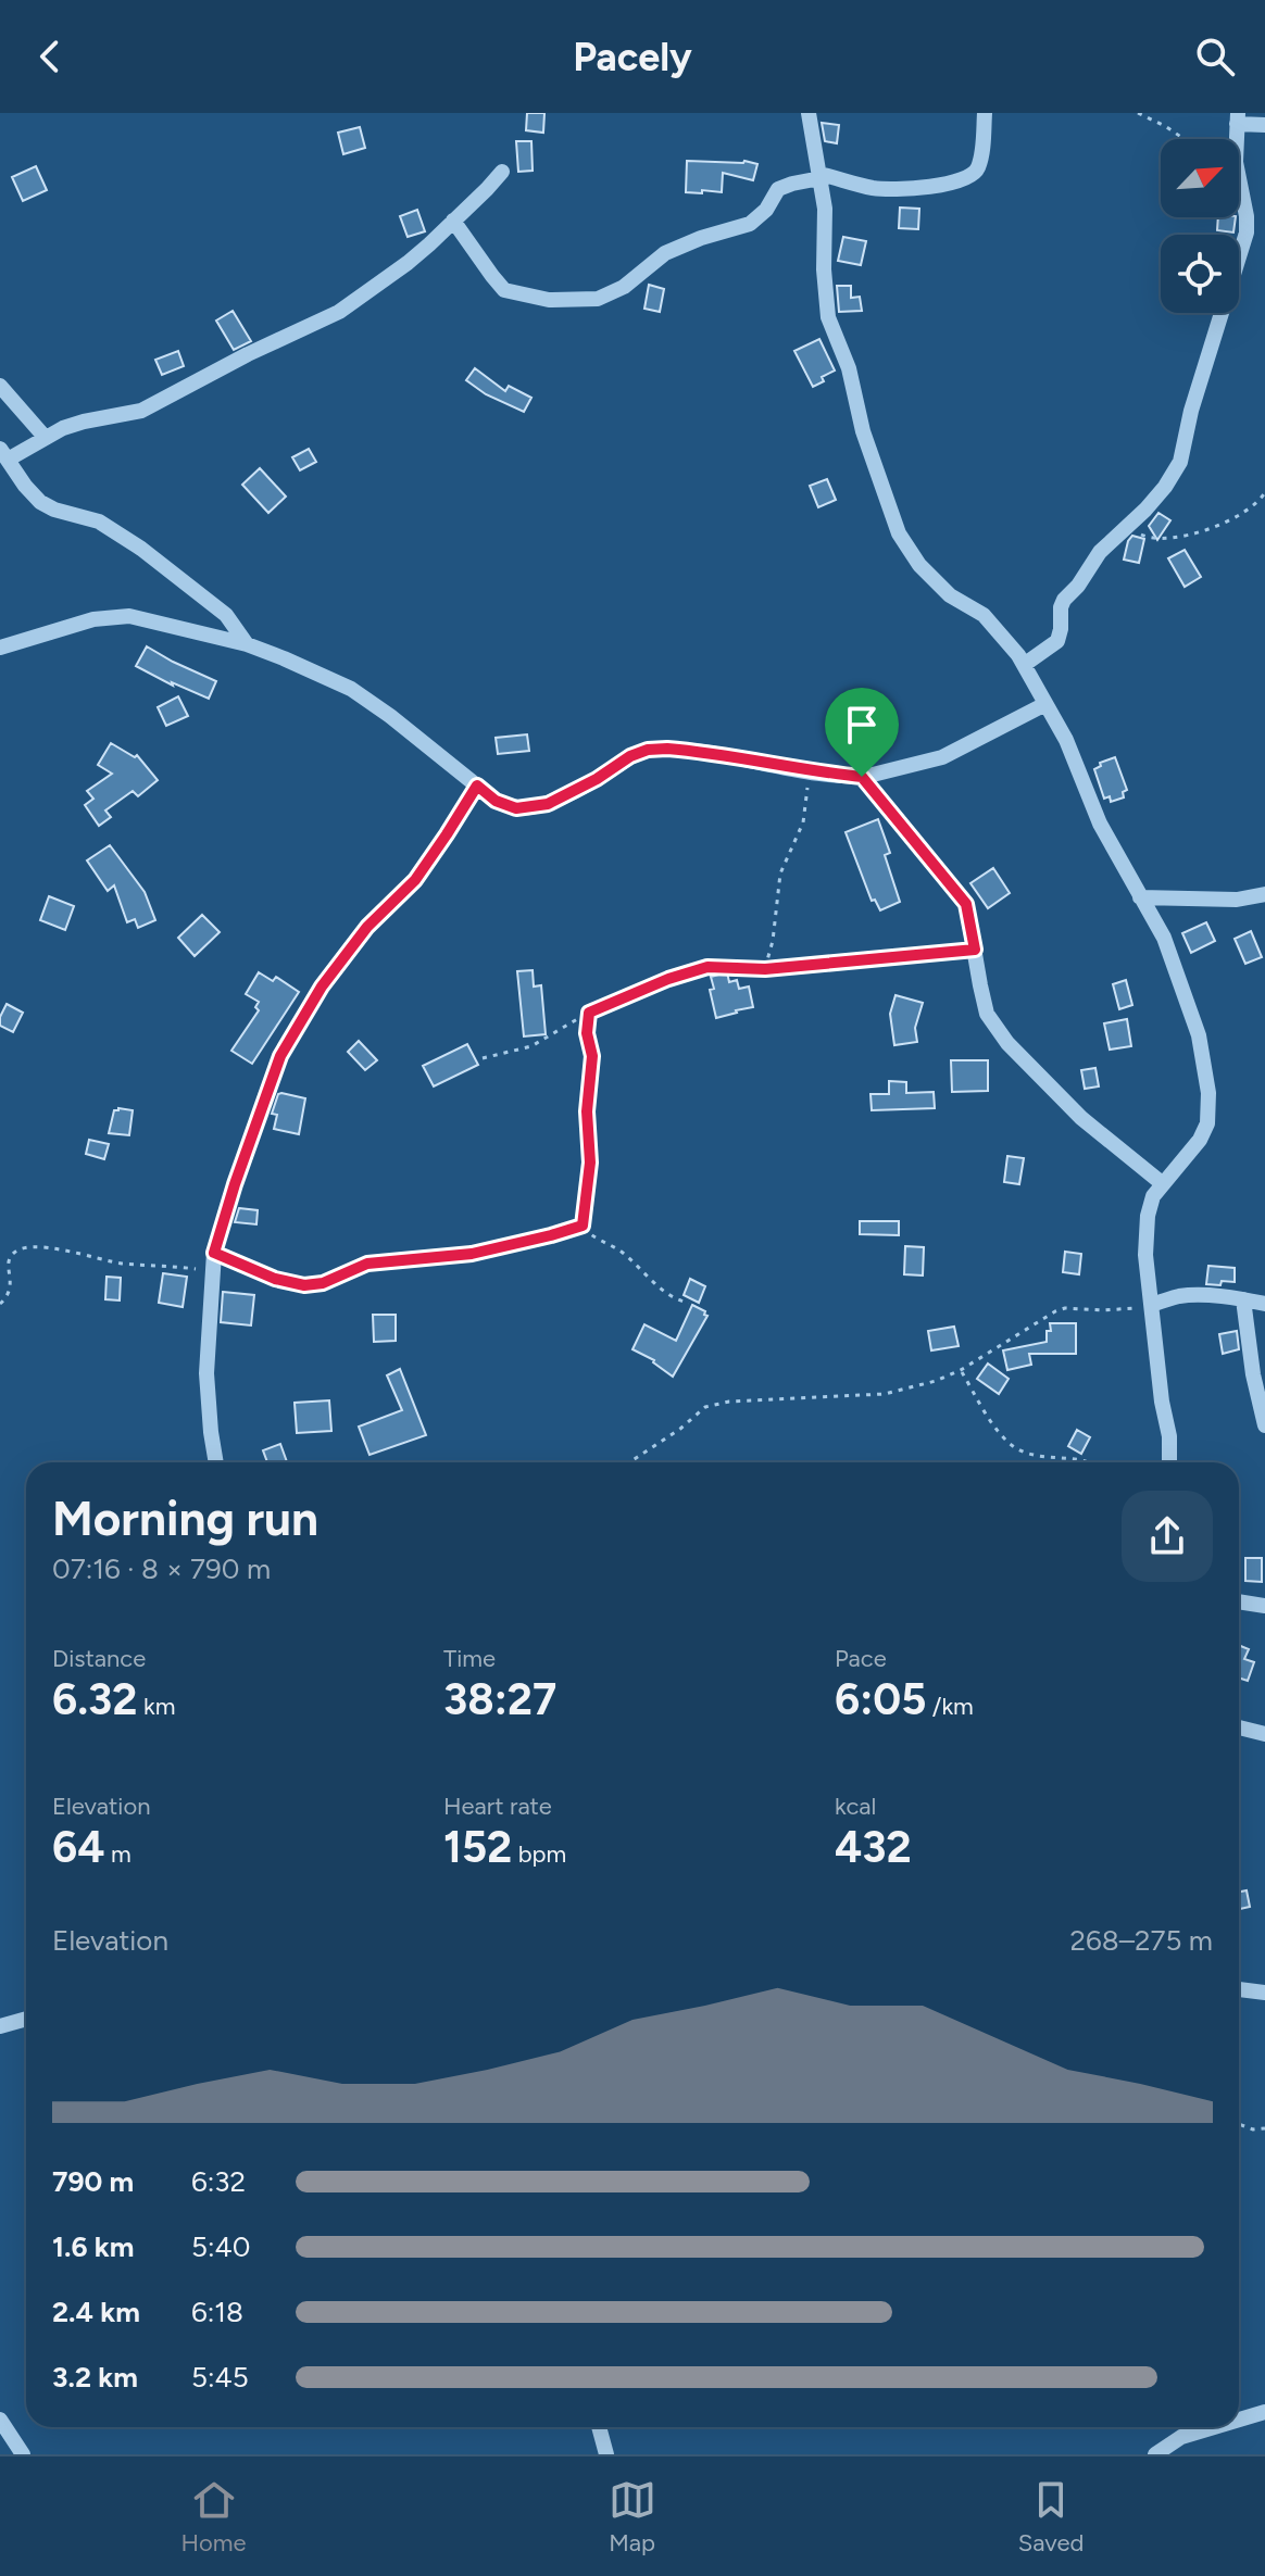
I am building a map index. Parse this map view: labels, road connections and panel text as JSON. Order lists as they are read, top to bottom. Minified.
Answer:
{"north":"top right","page":{"header":"Pacely","heading":["Morning run","07:16 · 8 × 790 m"],"stats":[["Distance","6.32 km"],["Time","38:27"],["Pace","6:05 /km"],["Elevation","64 m"],["Heart rate","152 bpm"],["kcal","432"]],"chart":["Elevation","268–275 m"],"list":[{"name":"790 m","note":"6:32"},{"name":"1.6 km","note":"5:40"},{"name":"2.4 km","note":"6:18"},{"name":"3.2 km","note":"5:45"}],"tabs":["Home","Map","Saved"]}}
